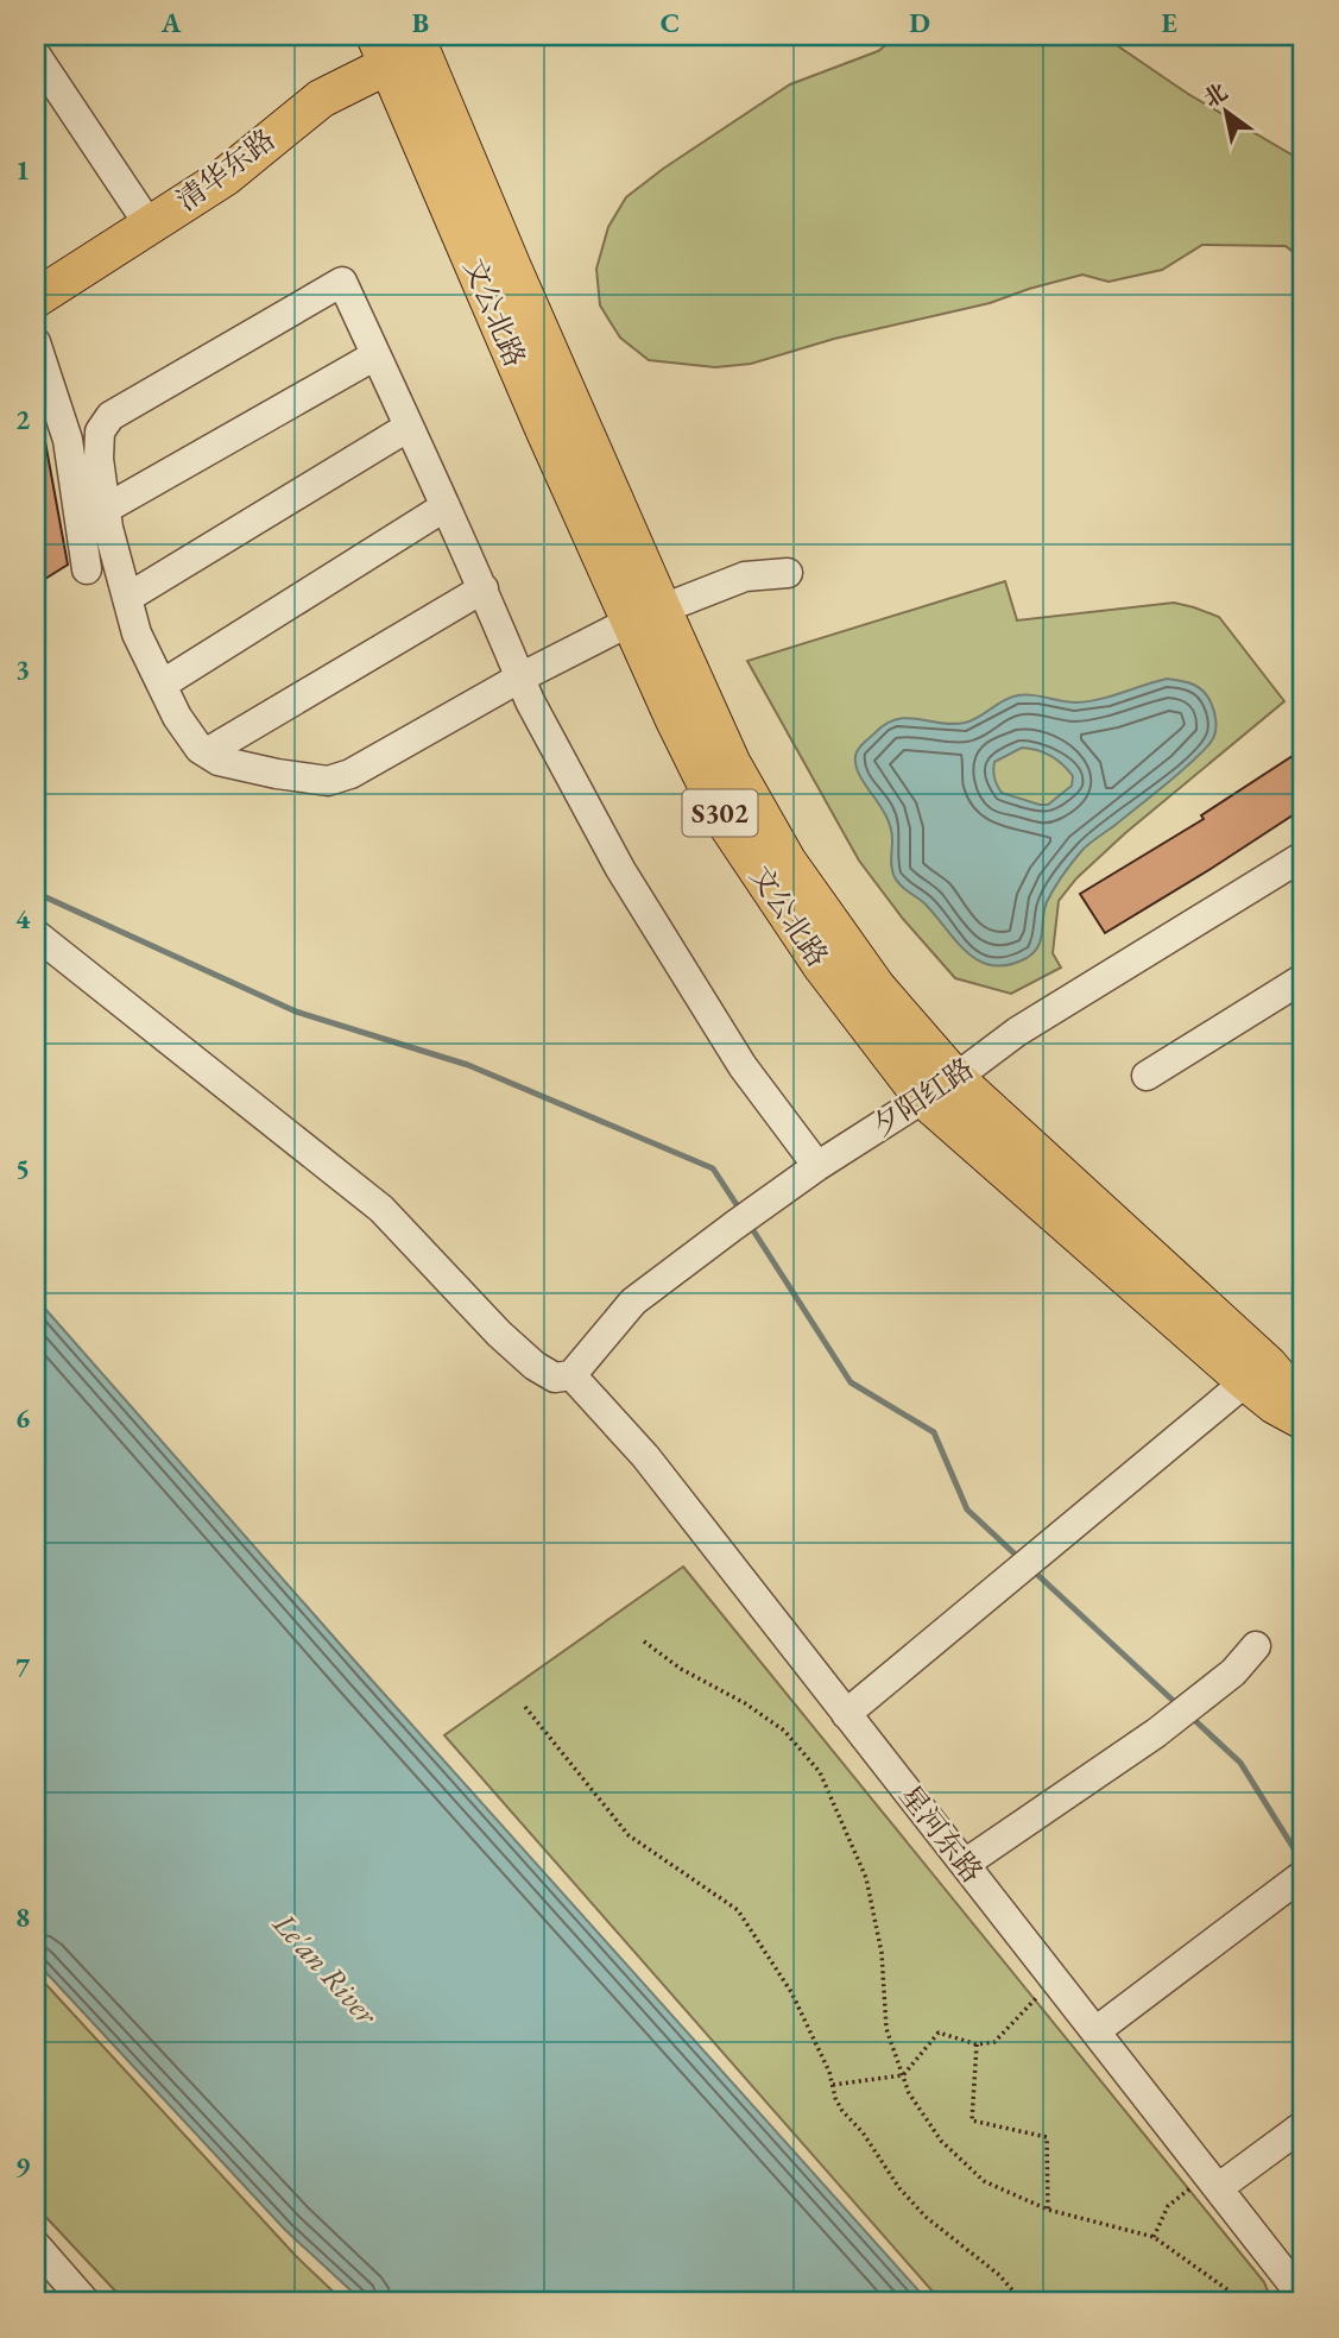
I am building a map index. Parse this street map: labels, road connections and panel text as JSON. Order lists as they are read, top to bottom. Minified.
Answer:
{"streets":{"main road":["清华东路","文公北路","S302"],"street":["夕阳红路","星河东路"]},"crossings":[["清华东路","文公北路"],["文公北路","夕阳红路"],["夕阳红路","星河东路"]],"water":["Le'an River"],"north":"top left","grid":{"columns":["A","B","C","D","E"],"rows":["1","2","3","4","5","6","7","8","9"]}}
